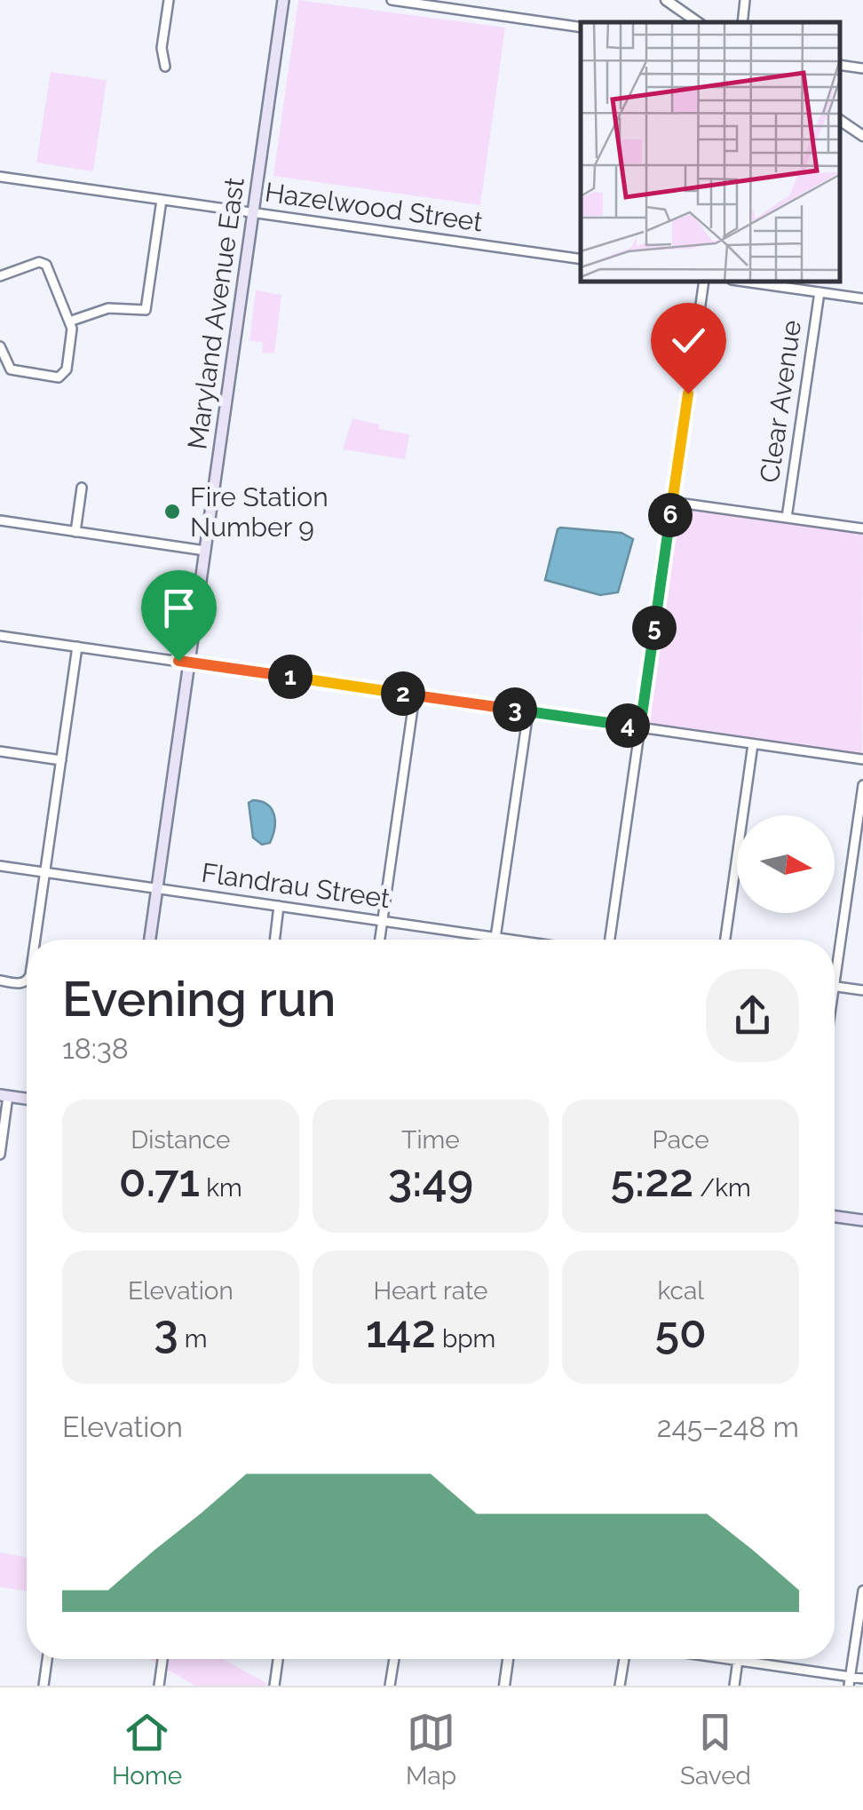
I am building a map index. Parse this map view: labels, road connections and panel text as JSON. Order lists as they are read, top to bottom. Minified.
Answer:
{"streets":{"main road":["Maryland Avenue East"],"street":["Hazelwood Street","Clear Avenue","Flandrau Street"]},"crossings":[["Hazelwood Street","Maryland Avenue East"],["Maryland Avenue East","Flandrau Street"]],"places":["Fire Station Number 9"],"north":"right","page":{"pins":["6","5","1","2","3","4"],"heading":["Evening run","18:38"],"stats":[["Distance","0.71 km"],["Time","3:49"],["Pace","5:22 /km"],["Elevation","3 m"],["Heart rate","142 bpm"],["kcal","50"]],"chart":["Elevation","245–248 m"],"tabs":["Home","Map","Saved"]}}
